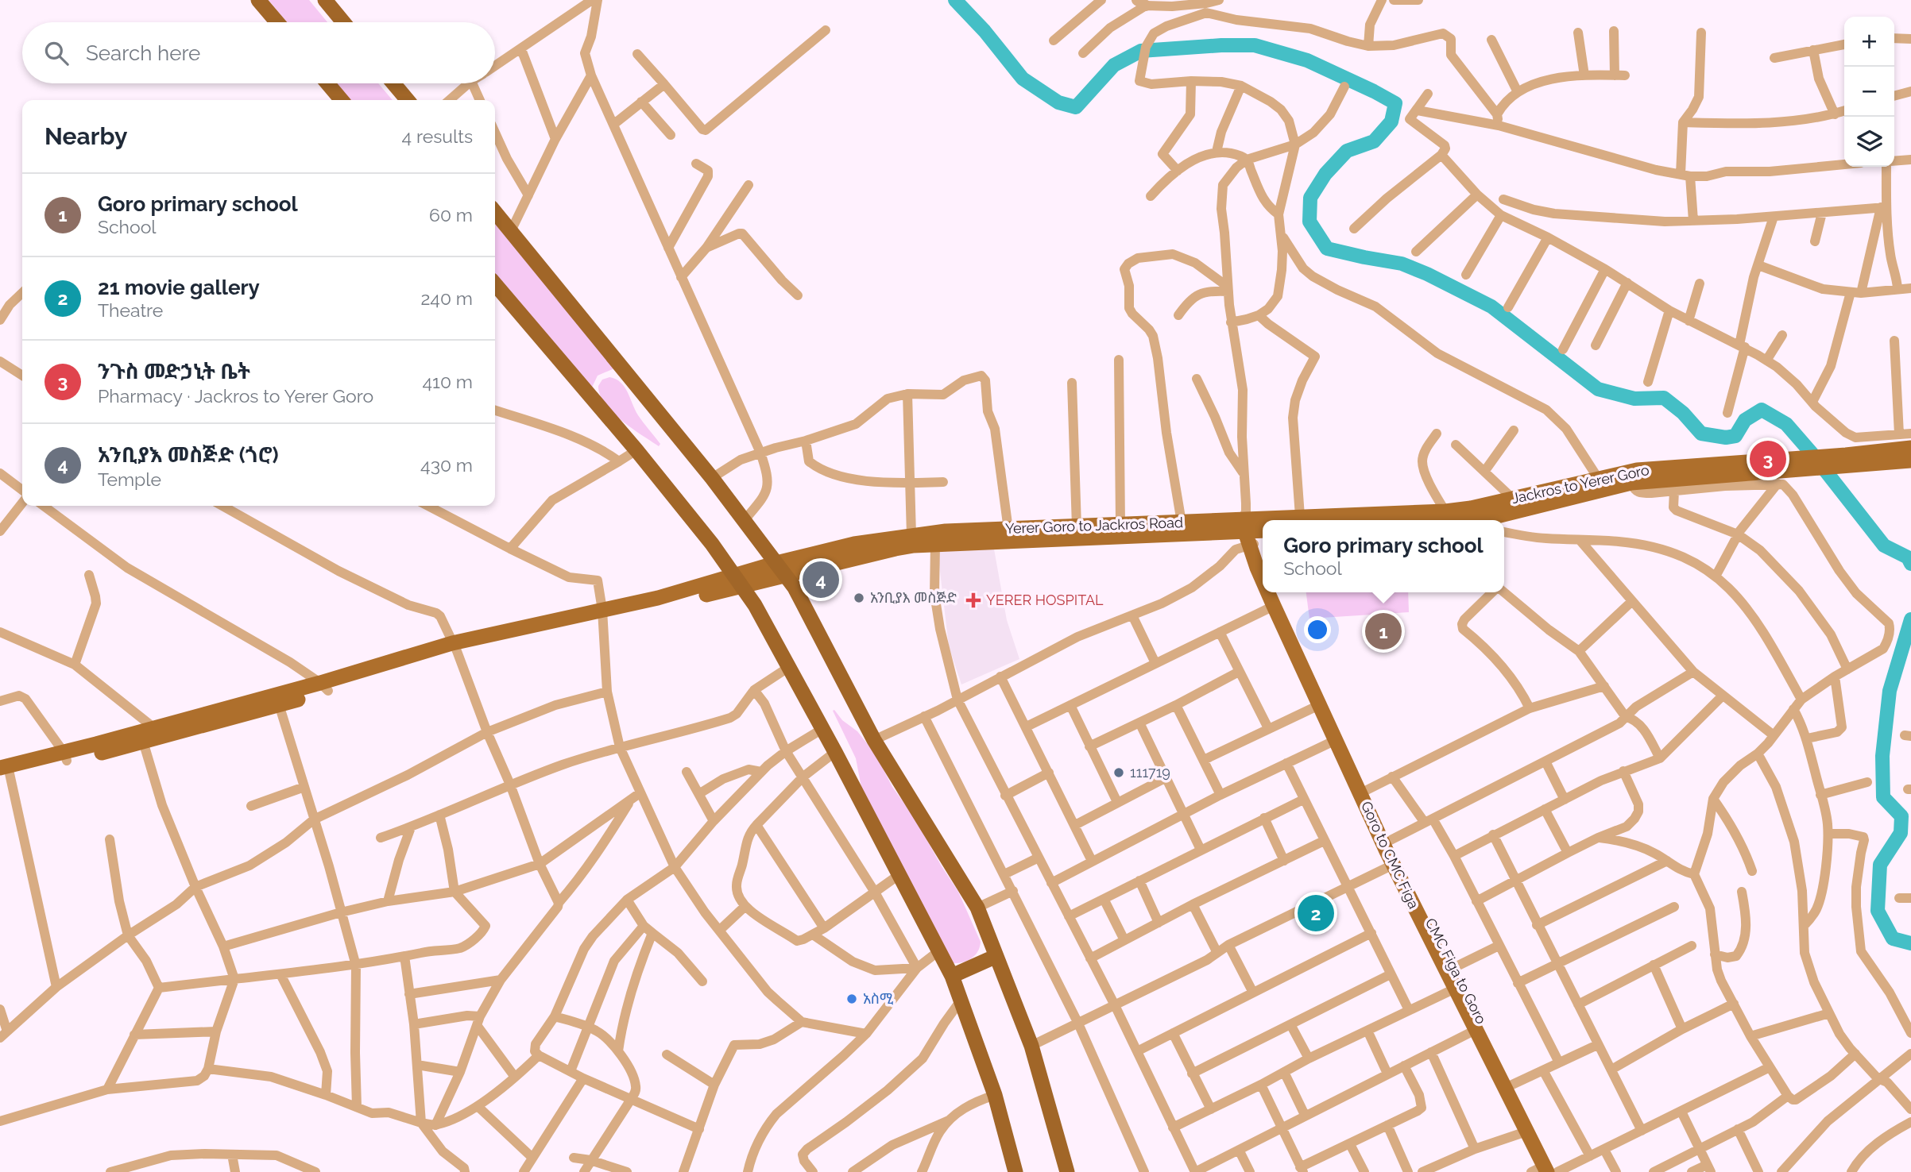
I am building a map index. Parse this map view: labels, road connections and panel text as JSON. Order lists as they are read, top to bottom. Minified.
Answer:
{"streets":{"main road":["Jackros to Yerer Goro","Yerer Goro to Jackros Road","Goro to CMC Figa","CMC Figa to Goro"]},"crossings":[["Yerer Goro to Jackros Road","Goro to CMC Figa"],["Goro to CMC Figa","CMC Figa to Goro"]],"places":{"other":["አንቢያእ መስጅድ","111719","አስሚ"],"health":["YERER HOSPITAL"]},"page":{"map_buttons":["+","−"],"search":"Search here","heading":["Nearby","4 results"],"list":[{"mark":"1","name":"Goro primary school","note":"School","value":"60 m"},{"mark":"2","name":"21 movie gallery","note":"Theatre","value":"240 m"},{"mark":"3","name":"ንጉስ መድኃኒት ቤት","note":"Pharmacy · Jackros to Yerer Goro","value":"410 m"},{"mark":"4","name":"አንቢያእ መስጅድ (ጎሮ)","note":"Temple","value":"430 m"}],"pins":["3","4","1","2"],"popup":["Goro primary school","School"]}}
